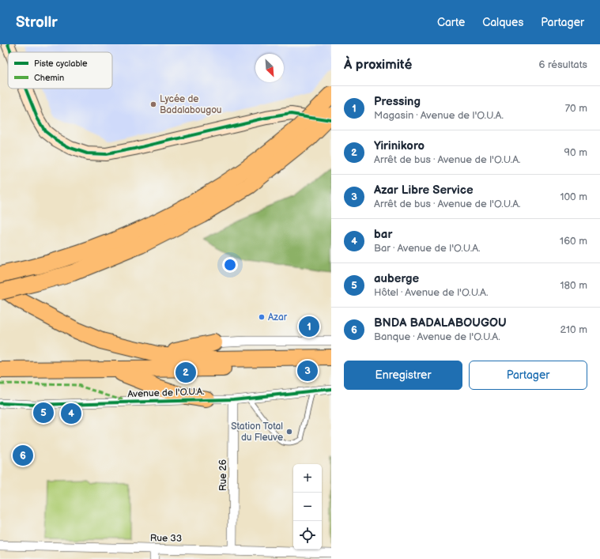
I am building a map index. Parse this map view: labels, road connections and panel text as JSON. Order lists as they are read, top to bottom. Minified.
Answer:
{"streets":{"street":["Avenue de l'O.U.A.","Rue 26","Rue 33"]},"crossings":[["Avenue de l'O.U.A.","Rue 26"],["Rue 26","Rue 33"]],"places":["Lycée de Badalabougou","Azar","Station Total du Fleuve"],"legend":["Piste cyclable","Chemin"],"north":"bottom right","page":{"header":"Strollr","nav":["Carte","Calques","Partager"],"heading":["À proximité","6 résultats"],"list":[{"mark":"1","name":"Pressing","note":"Magasin · Avenue de l'O.U.A.","value":"70 m"},{"mark":"2","name":"Yirinikoro","note":"Arrêt de bus · Avenue de l'O.U.A.","value":"90 m"},{"mark":"3","name":"Azar Libre Service","note":"Arrêt de bus · Avenue de l'O.U.A.","value":"100 m"},{"mark":"4","name":"bar","note":"Bar · Avenue de l'O.U.A.","value":"160 m"},{"mark":"5","name":"auberge","note":"Hôtel · Avenue de l'O.U.A.","value":"180 m"},{"mark":"6","name":"BNDA BADALABOUGOU","note":"Banque · Avenue de l'O.U.A.","value":"210 m"}],"pins":["1","3","2","5","4","6"],"buttons":["Enregistrer","Partager"],"map_buttons":["+","−"]}}
